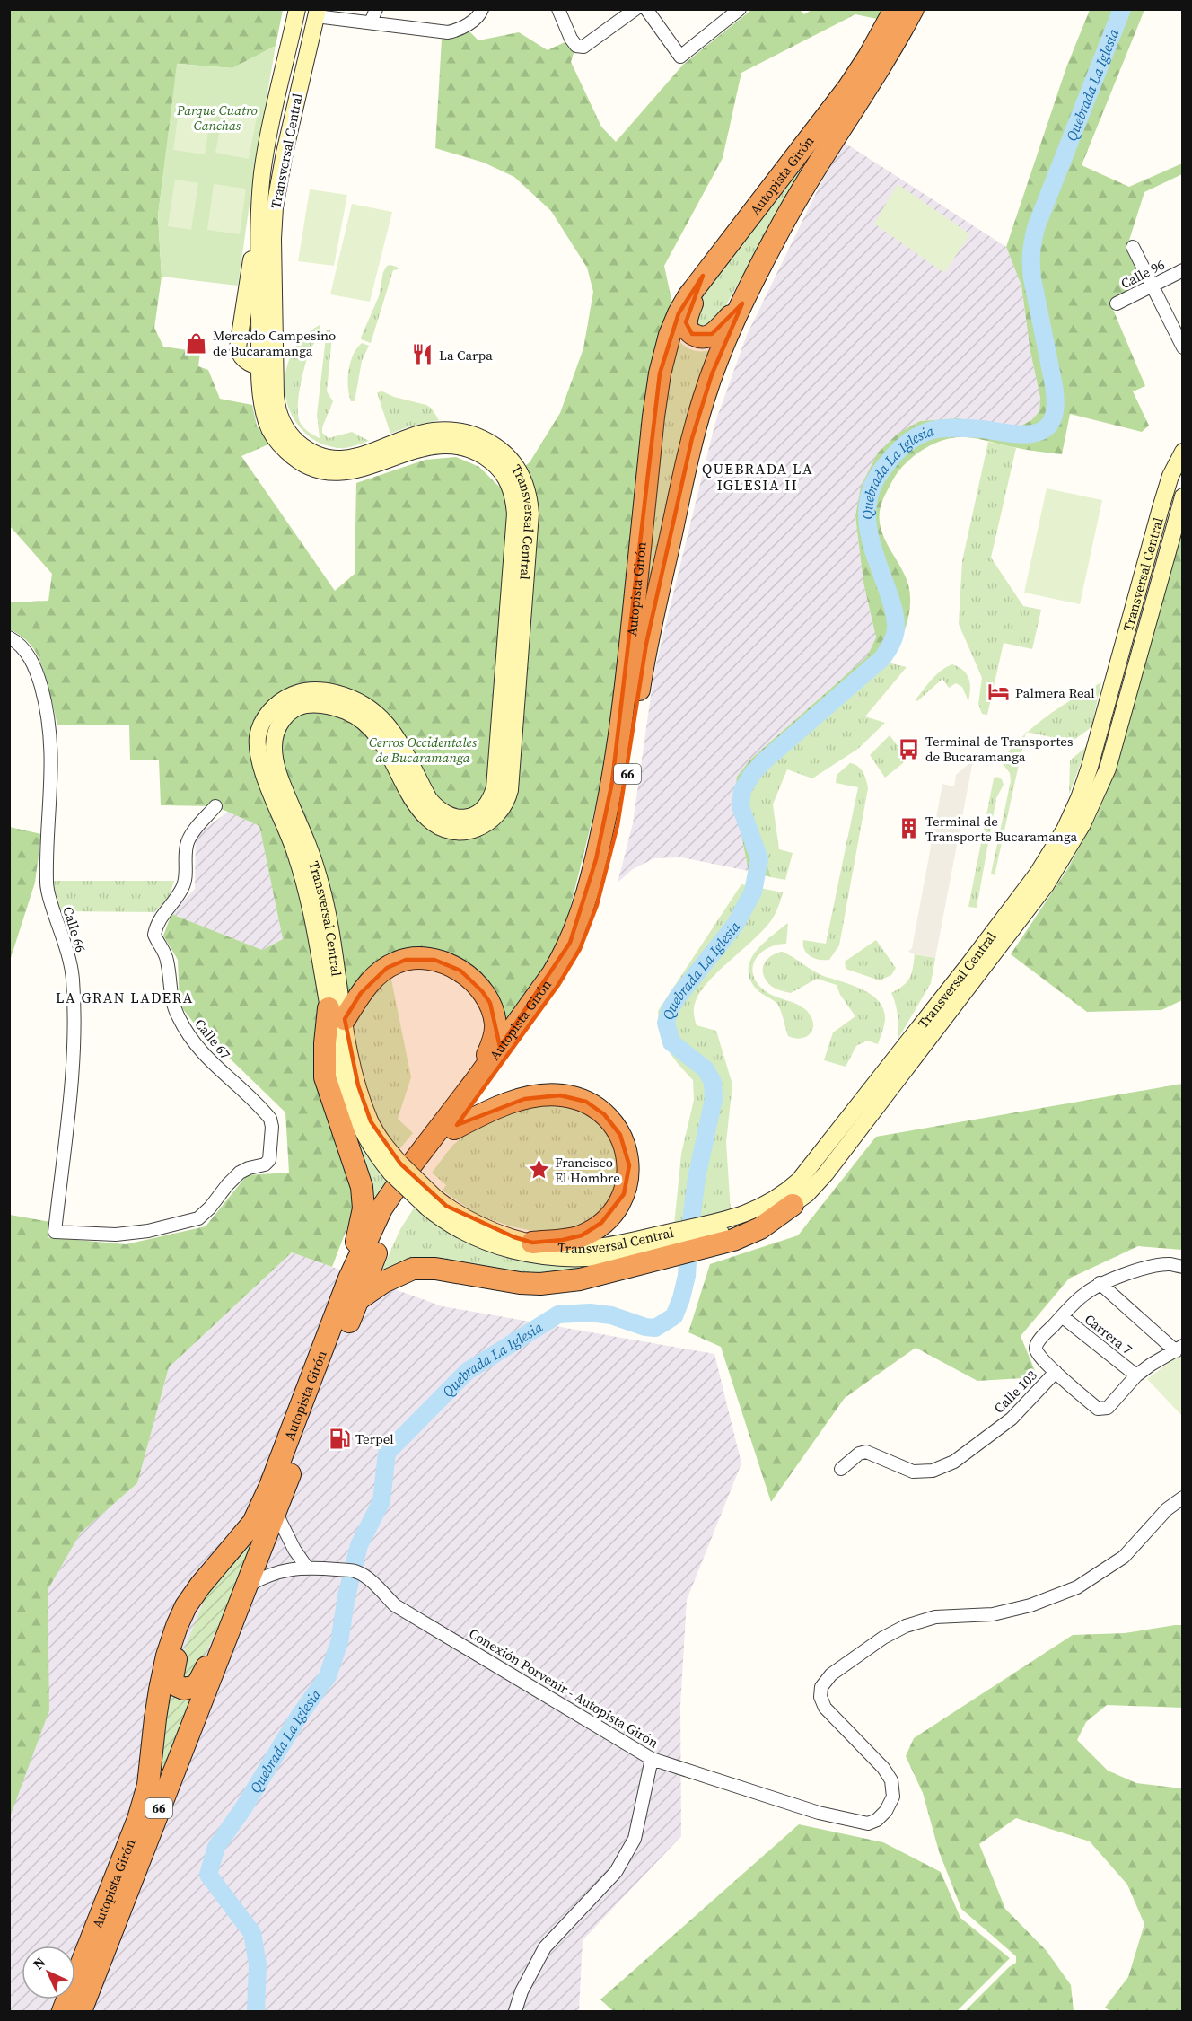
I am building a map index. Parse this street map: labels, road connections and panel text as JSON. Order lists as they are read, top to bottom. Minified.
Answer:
{"streets":{"highway":["Autopista Girón","66"],"main road":["Transversal Central"],"street":["Calle 96","Calle 66","Calle 67","Carrera 7","Calle 103","Conexión Porvenir - Autopista Girón"]},"crossings":[["Autopista Girón","Conexión Porvenir - Autopista Girón"],["Calle 66","Calle 67"],["Carrera 7","Calle 103"]],"districts":["QUEBRADA LA IGLESIA II","LA GRAN LADERA"],"water":["Quebrada La Iglesia"],"parks":["Parque Cuatro Canchas","Cerros Occidentales de Bucaramanga"],"places":{"shop":["Mercado Campesino de Bucaramanga"],"restaurant":["La Carpa"],"hotel":["Palmera Real"],"bus stop":["Terminal de Transportes de Bucaramanga"],"building":["Terminal de Transporte Bucaramanga"],"place":["Francisco El Hombre"],"fuel station":["Terpel"]},"north":"top left"}
